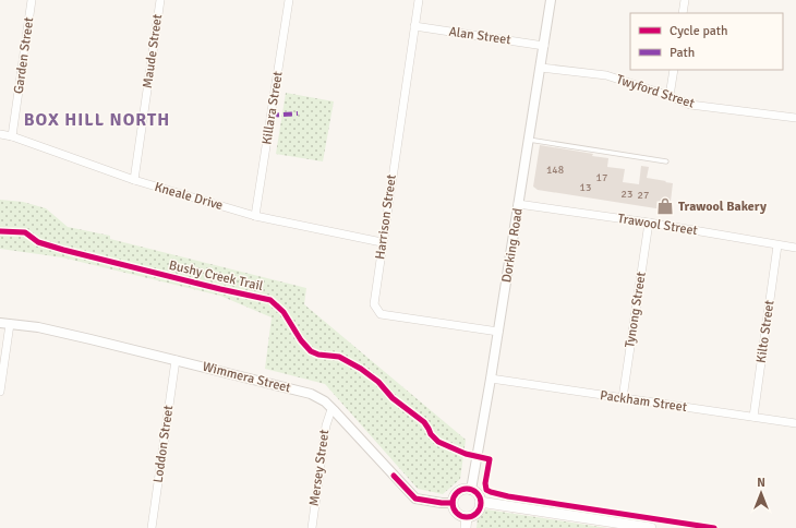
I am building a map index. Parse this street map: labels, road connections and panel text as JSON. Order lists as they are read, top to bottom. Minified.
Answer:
{"streets":{"street":["Alan Street","Maude Street","Garden Street","Twyford Street","Killara Street","Kneale Drive","Harrison Street","Trawool Street","Dorking Road","Tynong Street","Kilto Street","Wimmera Street","Packham Street","Loddon Street","Mersey Street"],"cycle path":["Bushy Creek Trail"]},"crossings":[["Alan Street","Harrison Street"],["Alan Street","Dorking Road"],["Maude Street","Kneale Drive"],["Garden Street","Kneale Drive"],["Twyford Street","Dorking Road"],["Killara Street","Kneale Drive"],["Kneale Drive","Harrison Street"],["Harrison Street","Dorking Road"],["Trawool Street","Dorking Road"],["Trawool Street","Tynong Street"],["Trawool Street","Kilto Street"],["Dorking Road","Wimmera Street"],["Dorking Road","Packham Street"],["Tynong Street","Packham Street"],["Kilto Street","Packham Street"],["Wimmera Street","Loddon Street"],["Wimmera Street","Mersey Street"]],"districts":["BOX HILL NORTH"],"places":{"shop":["Trawool Bakery"]},"house_numbers":["148","17","13","23","27"],"legend":["Cycle path","Path"],"north":"top"}
